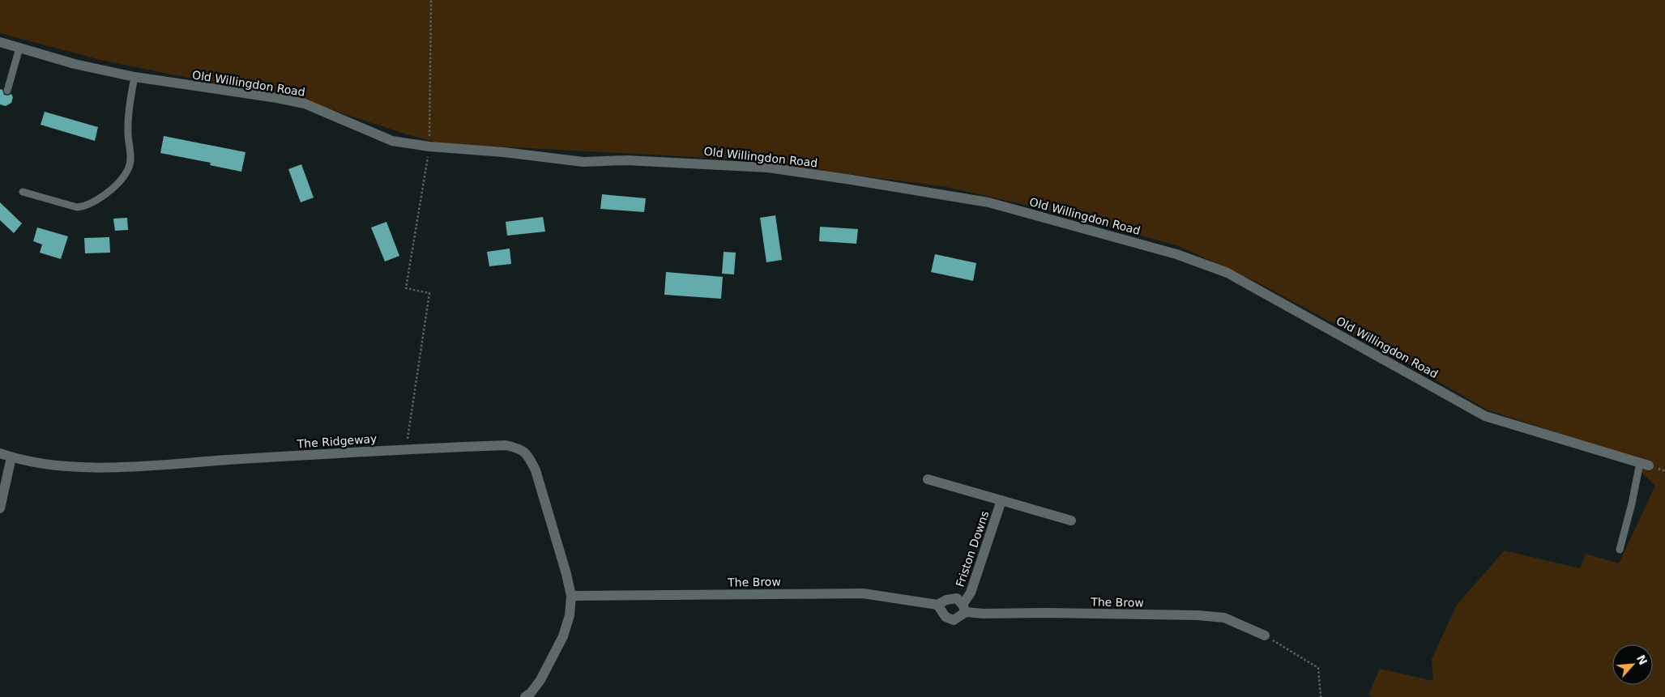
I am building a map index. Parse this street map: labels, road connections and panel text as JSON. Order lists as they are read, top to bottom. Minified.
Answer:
{"streets":{"street":["Old Willingdon Road","The Ridgeway","Friston Downs","The Brow"]},"crossings":[["The Ridgeway","The Brow"],["Friston Downs","The Brow"]],"north":"top right"}
